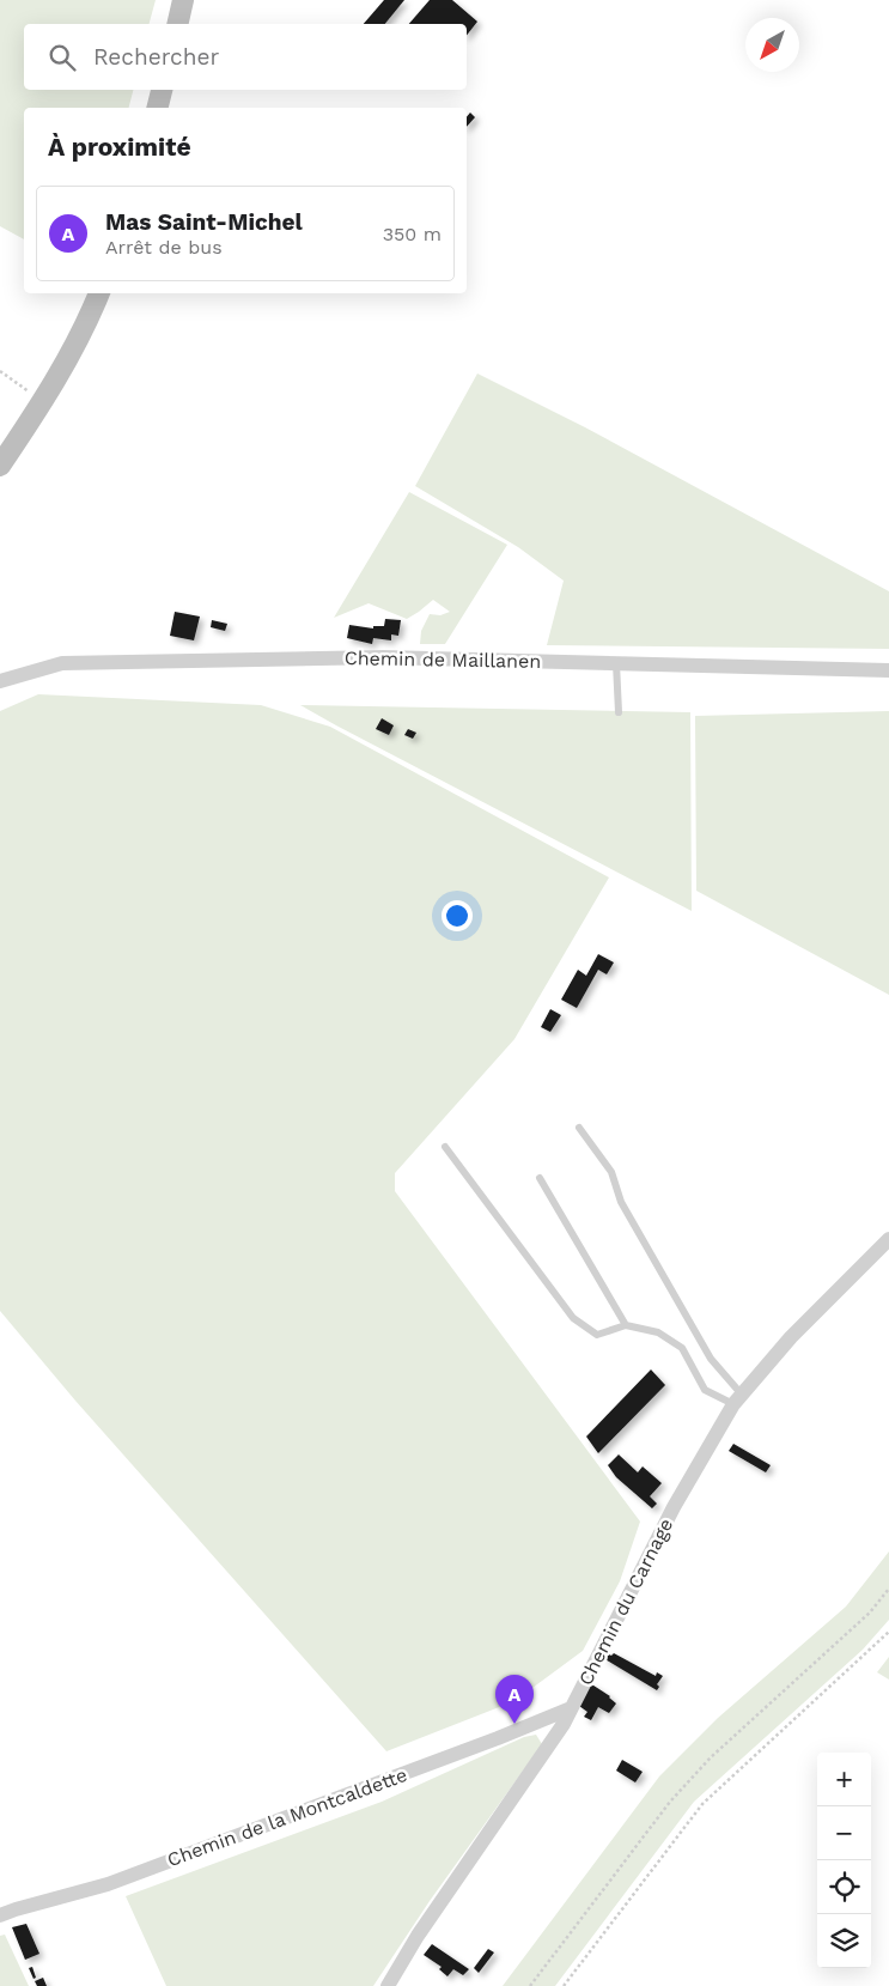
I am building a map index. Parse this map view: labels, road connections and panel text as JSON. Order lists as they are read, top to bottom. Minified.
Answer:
{"streets":{"street":["Chemin de Maillanen","Chemin du Carnage","Chemin de la Montcaldette"]},"crossings":[["Chemin du Carnage","Chemin de la Montcaldette"]],"north":"bottom left","page":{"search":"Rechercher","heading":"À proximité","list":[{"mark":"A","name":"Mas Saint-Michel","note":"Arrêt de bus","value":"350 m"}],"pins":"A","map_buttons":["+","−"]}}
